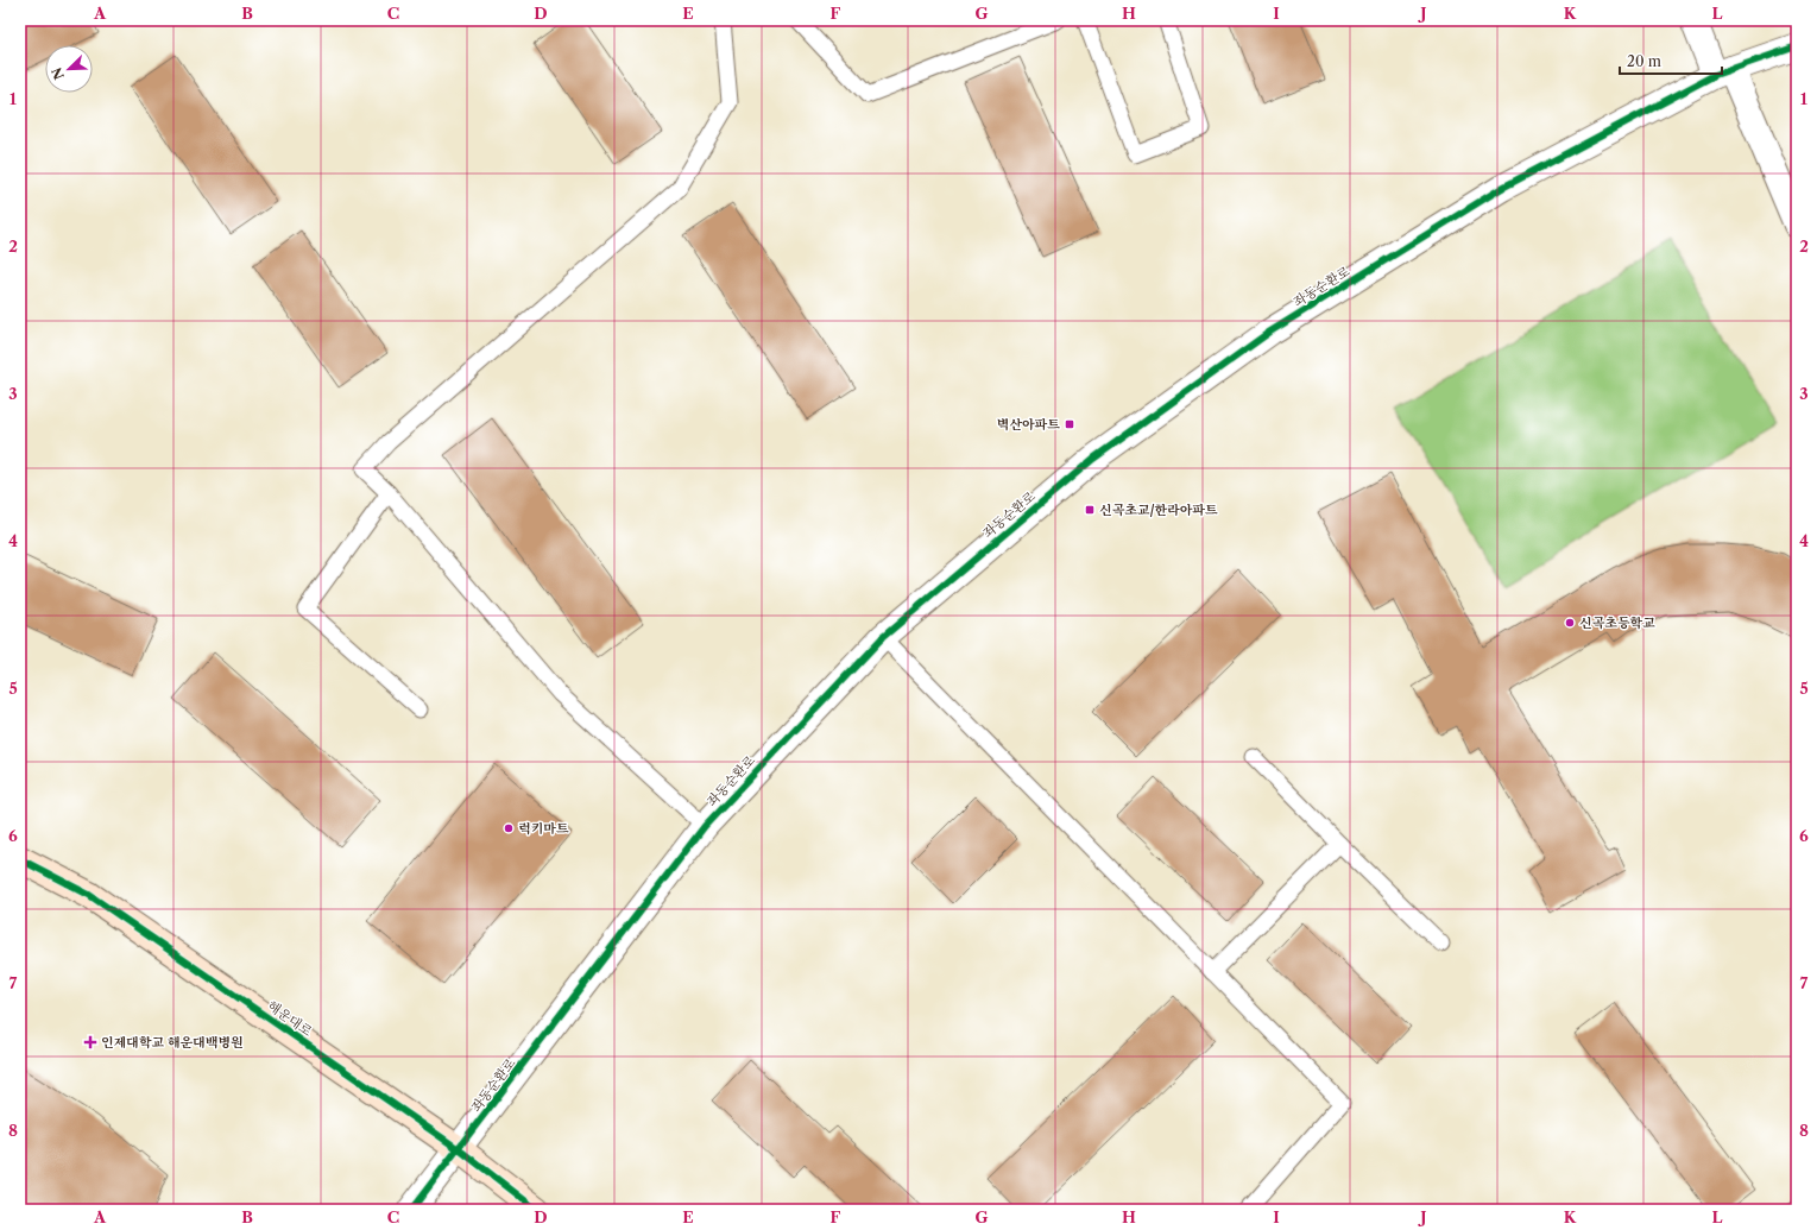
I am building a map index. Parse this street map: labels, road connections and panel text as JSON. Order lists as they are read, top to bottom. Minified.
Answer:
{"streets":{"main road":["해운대로"],"street":["좌동순환로"]},"crossings":[["좌동순환로","해운대로"]],"places":{"transit":["벽산아파트","신곡초교/한라아파트"],"other":["신곡초등학교","럭키마트"],"health":["인제대학교 해운대백병원"]},"scale_bar":"20 m","north":"bottom left","grid":{"columns":["A","B","C","D","E","F","G","H","I","J","K","L"],"rows":["1","2","3","4","5","6","7","8"]}}
